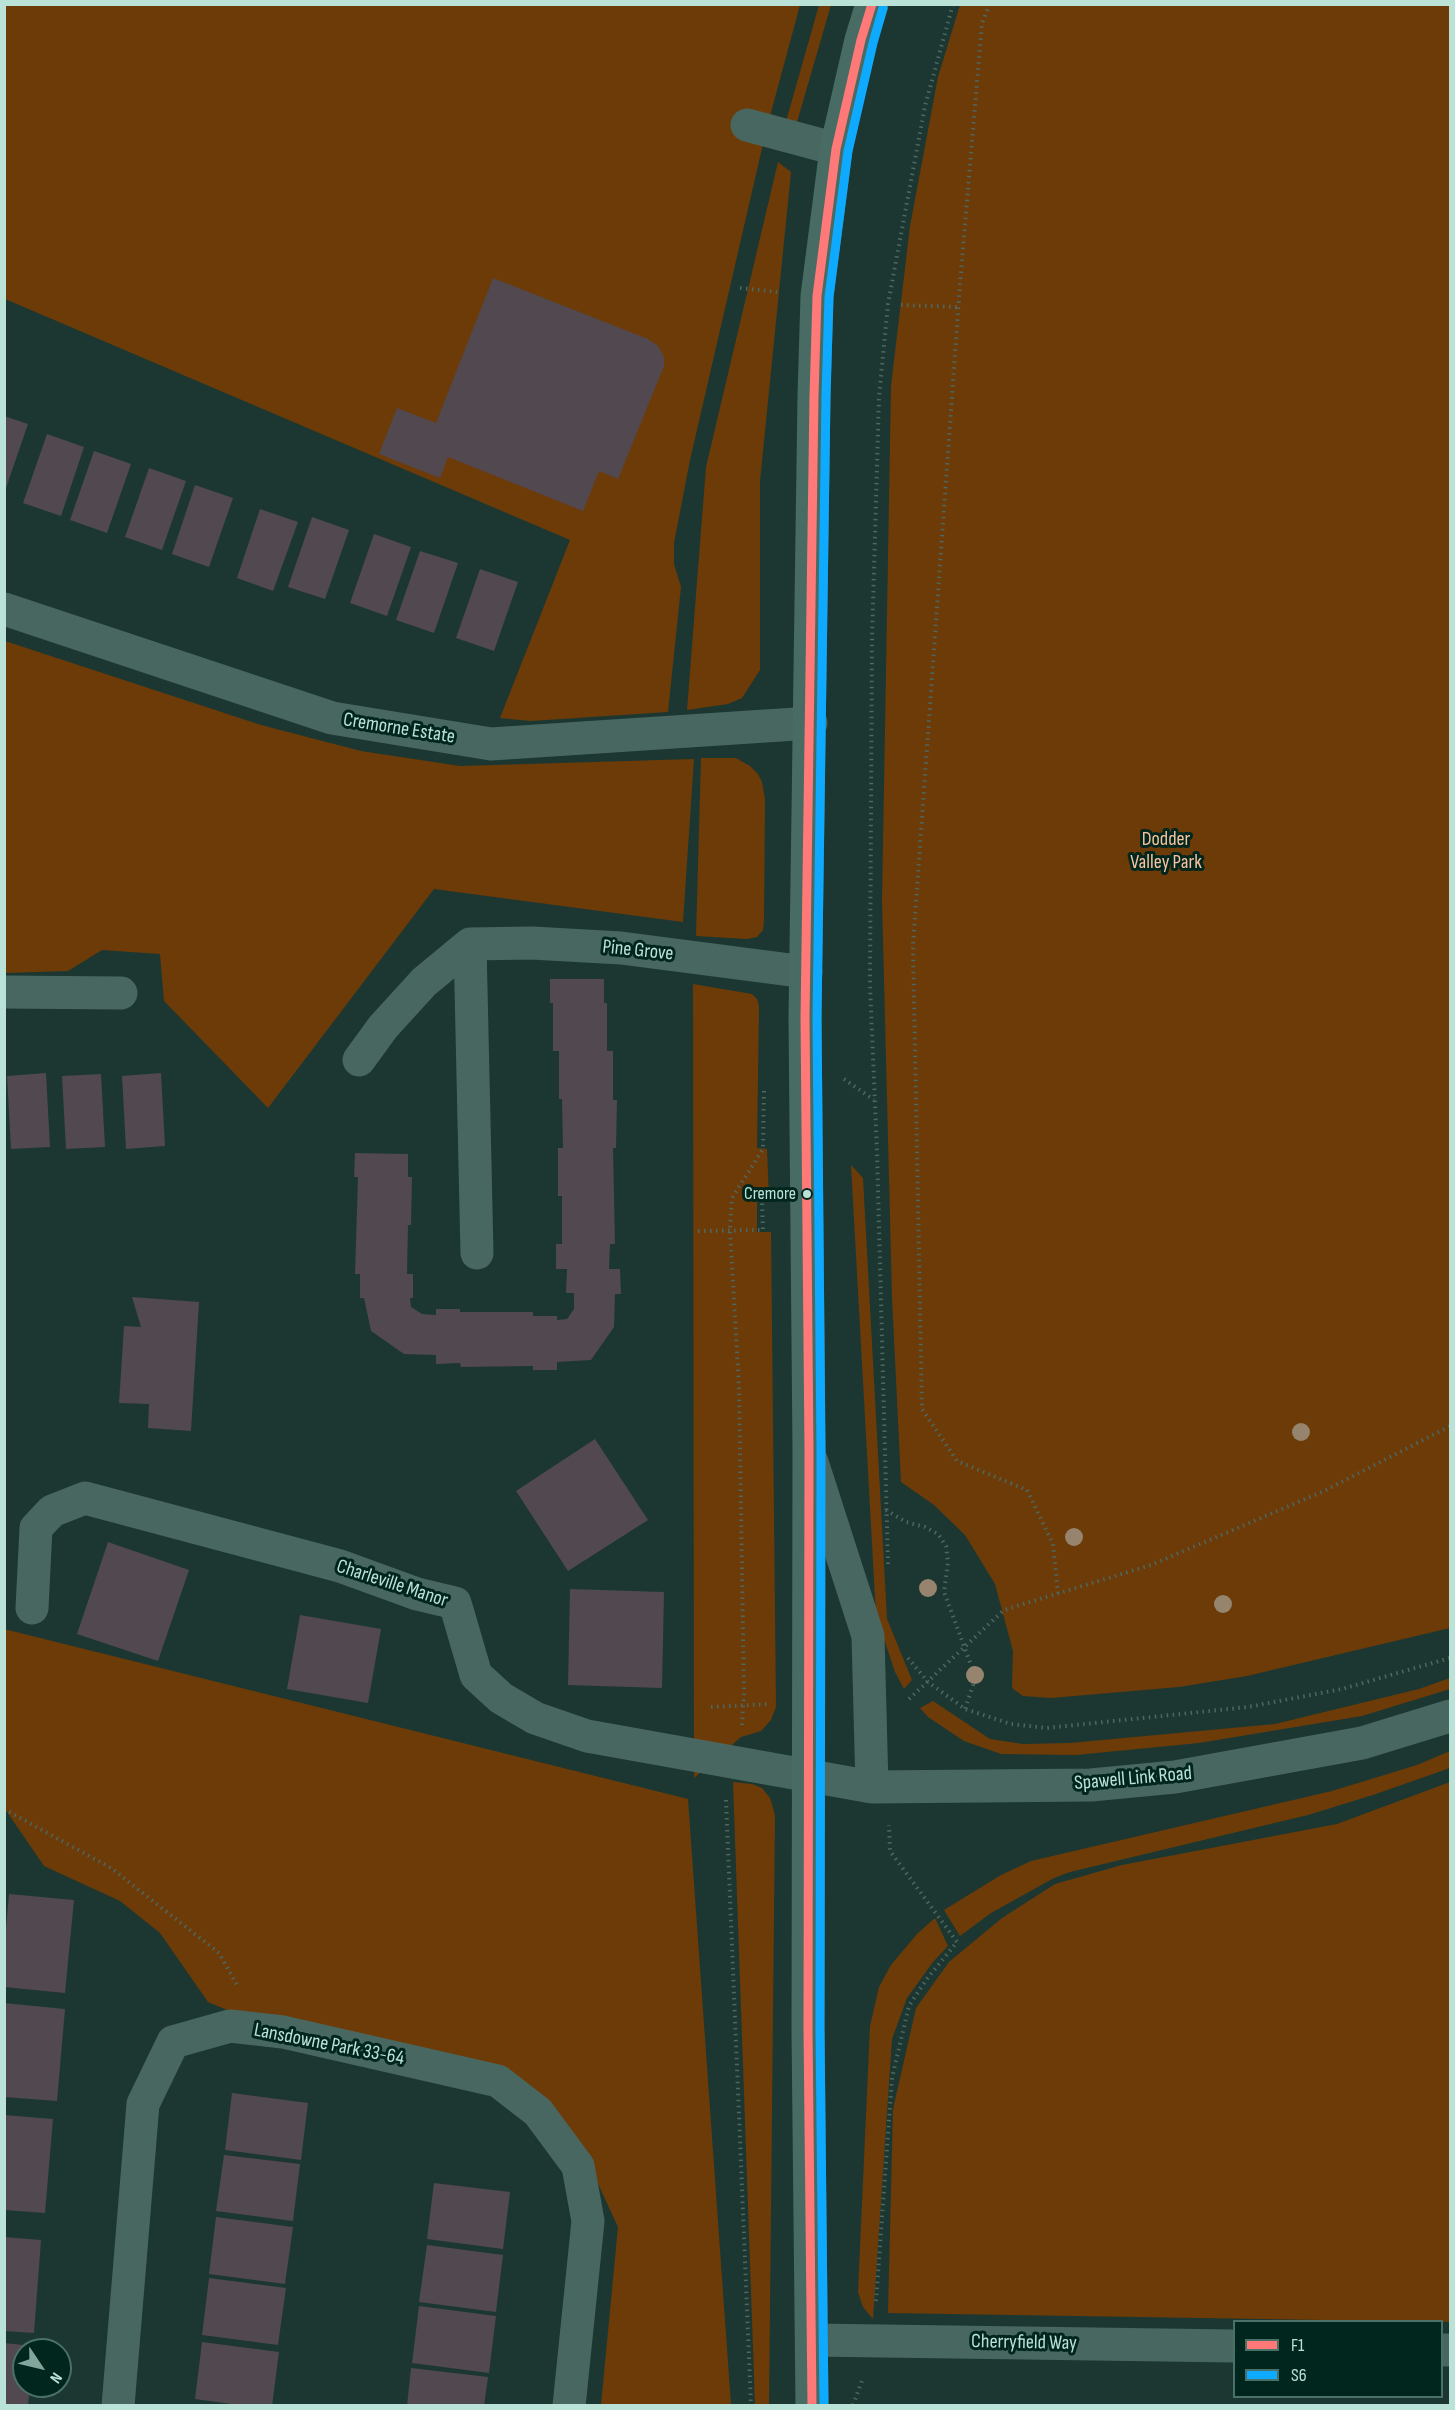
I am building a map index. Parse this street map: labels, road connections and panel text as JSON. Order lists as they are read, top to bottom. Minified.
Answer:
{"streets":{"street":["Cremorne Estate","Pine Grove","Charleville Manor","Spawell Link Road","Lansdowne Park 33-64","Cherryfield Way"]},"crossings":[["Charleville Manor","Spawell Link Road"]],"parks":["Dodder Valley Park"],"places":["Cremore"],"lines":["transit line F1","transit line S6"],"legend":["F1","S6"],"north":"bottom right"}
